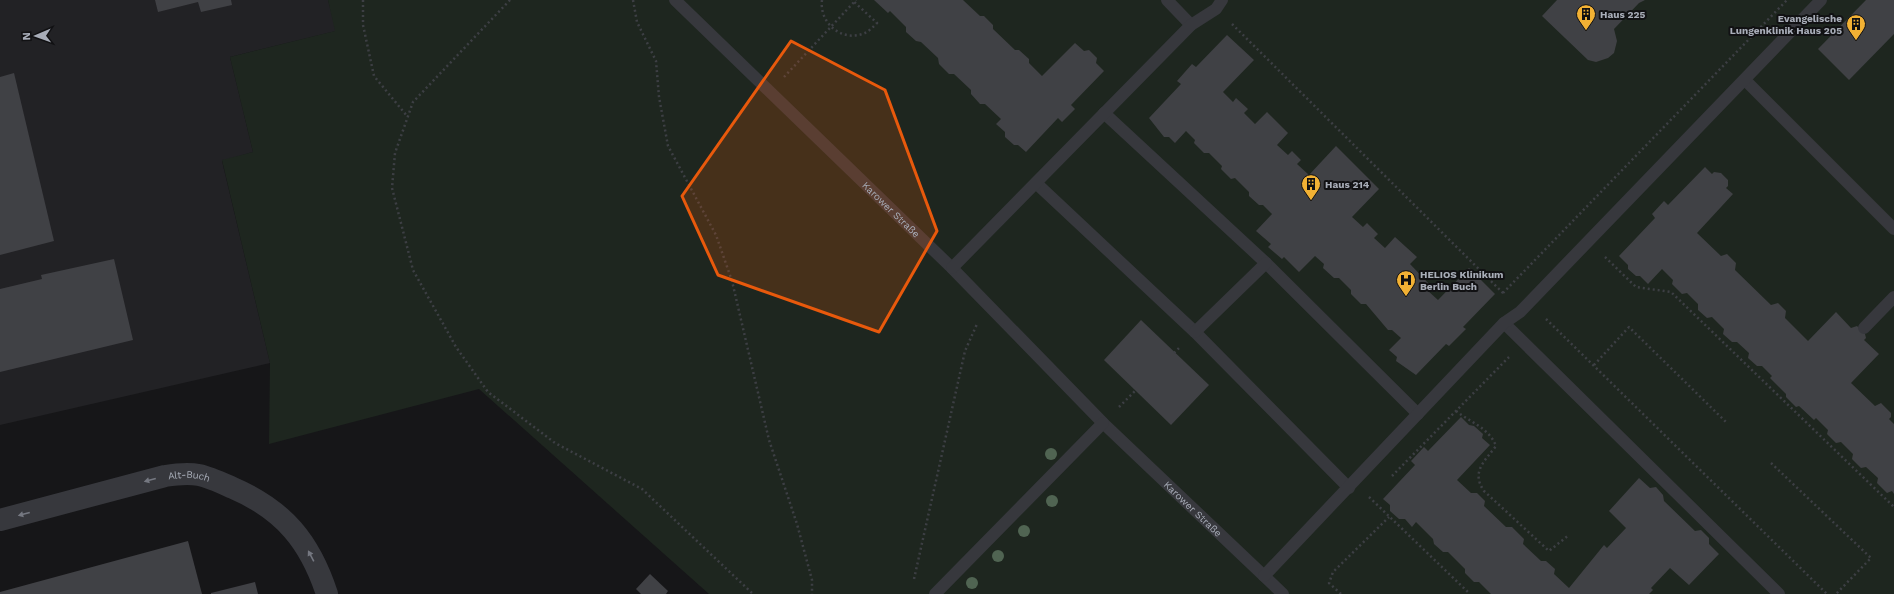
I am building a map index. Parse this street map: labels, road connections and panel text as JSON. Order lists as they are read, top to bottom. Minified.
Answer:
{"streets":{"street":["Alt-Buch"],"lane":["Karower Straße"]},"one_way":["Alt-Buch"],"places":{"building":["Haus 225","Evangelische Lungenklinik Haus 205","Haus 214"],"hospital":["HELIOS Klinikum Berlin Buch"]},"north":"left"}
